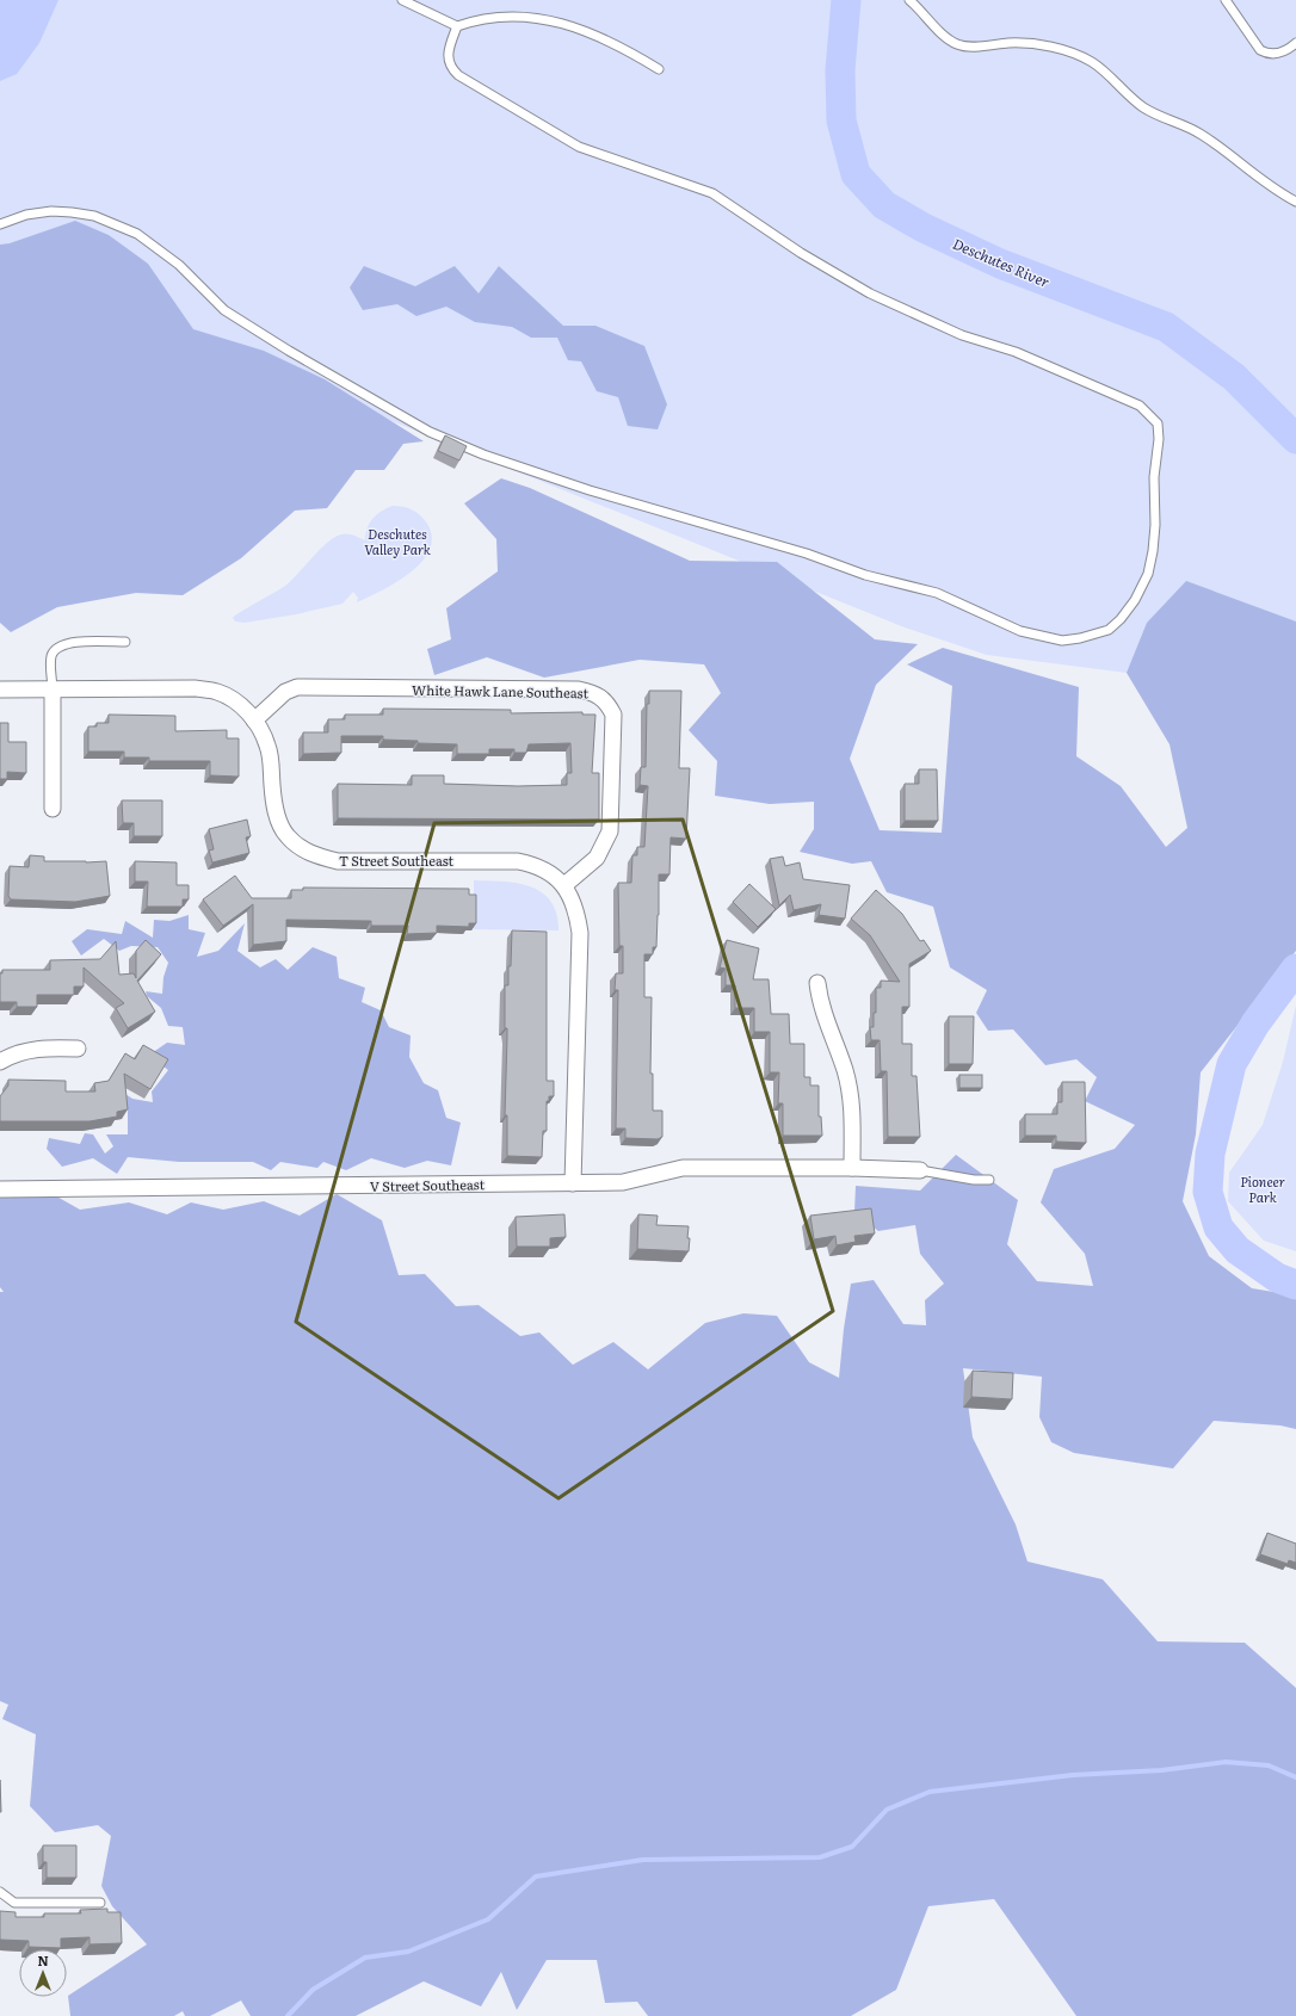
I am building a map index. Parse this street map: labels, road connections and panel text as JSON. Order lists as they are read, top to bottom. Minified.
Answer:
{"streets":{"street":["White Hawk Lane Southeast","T Street Southeast","V Street Southeast"]},"crossings":[["White Hawk Lane Southeast","T Street Southeast"],["T Street Southeast","V Street Southeast"]],"water":["Deschutes River"],"parks":["Deschutes Valley Park","Pioneer Park"],"north":"top"}
